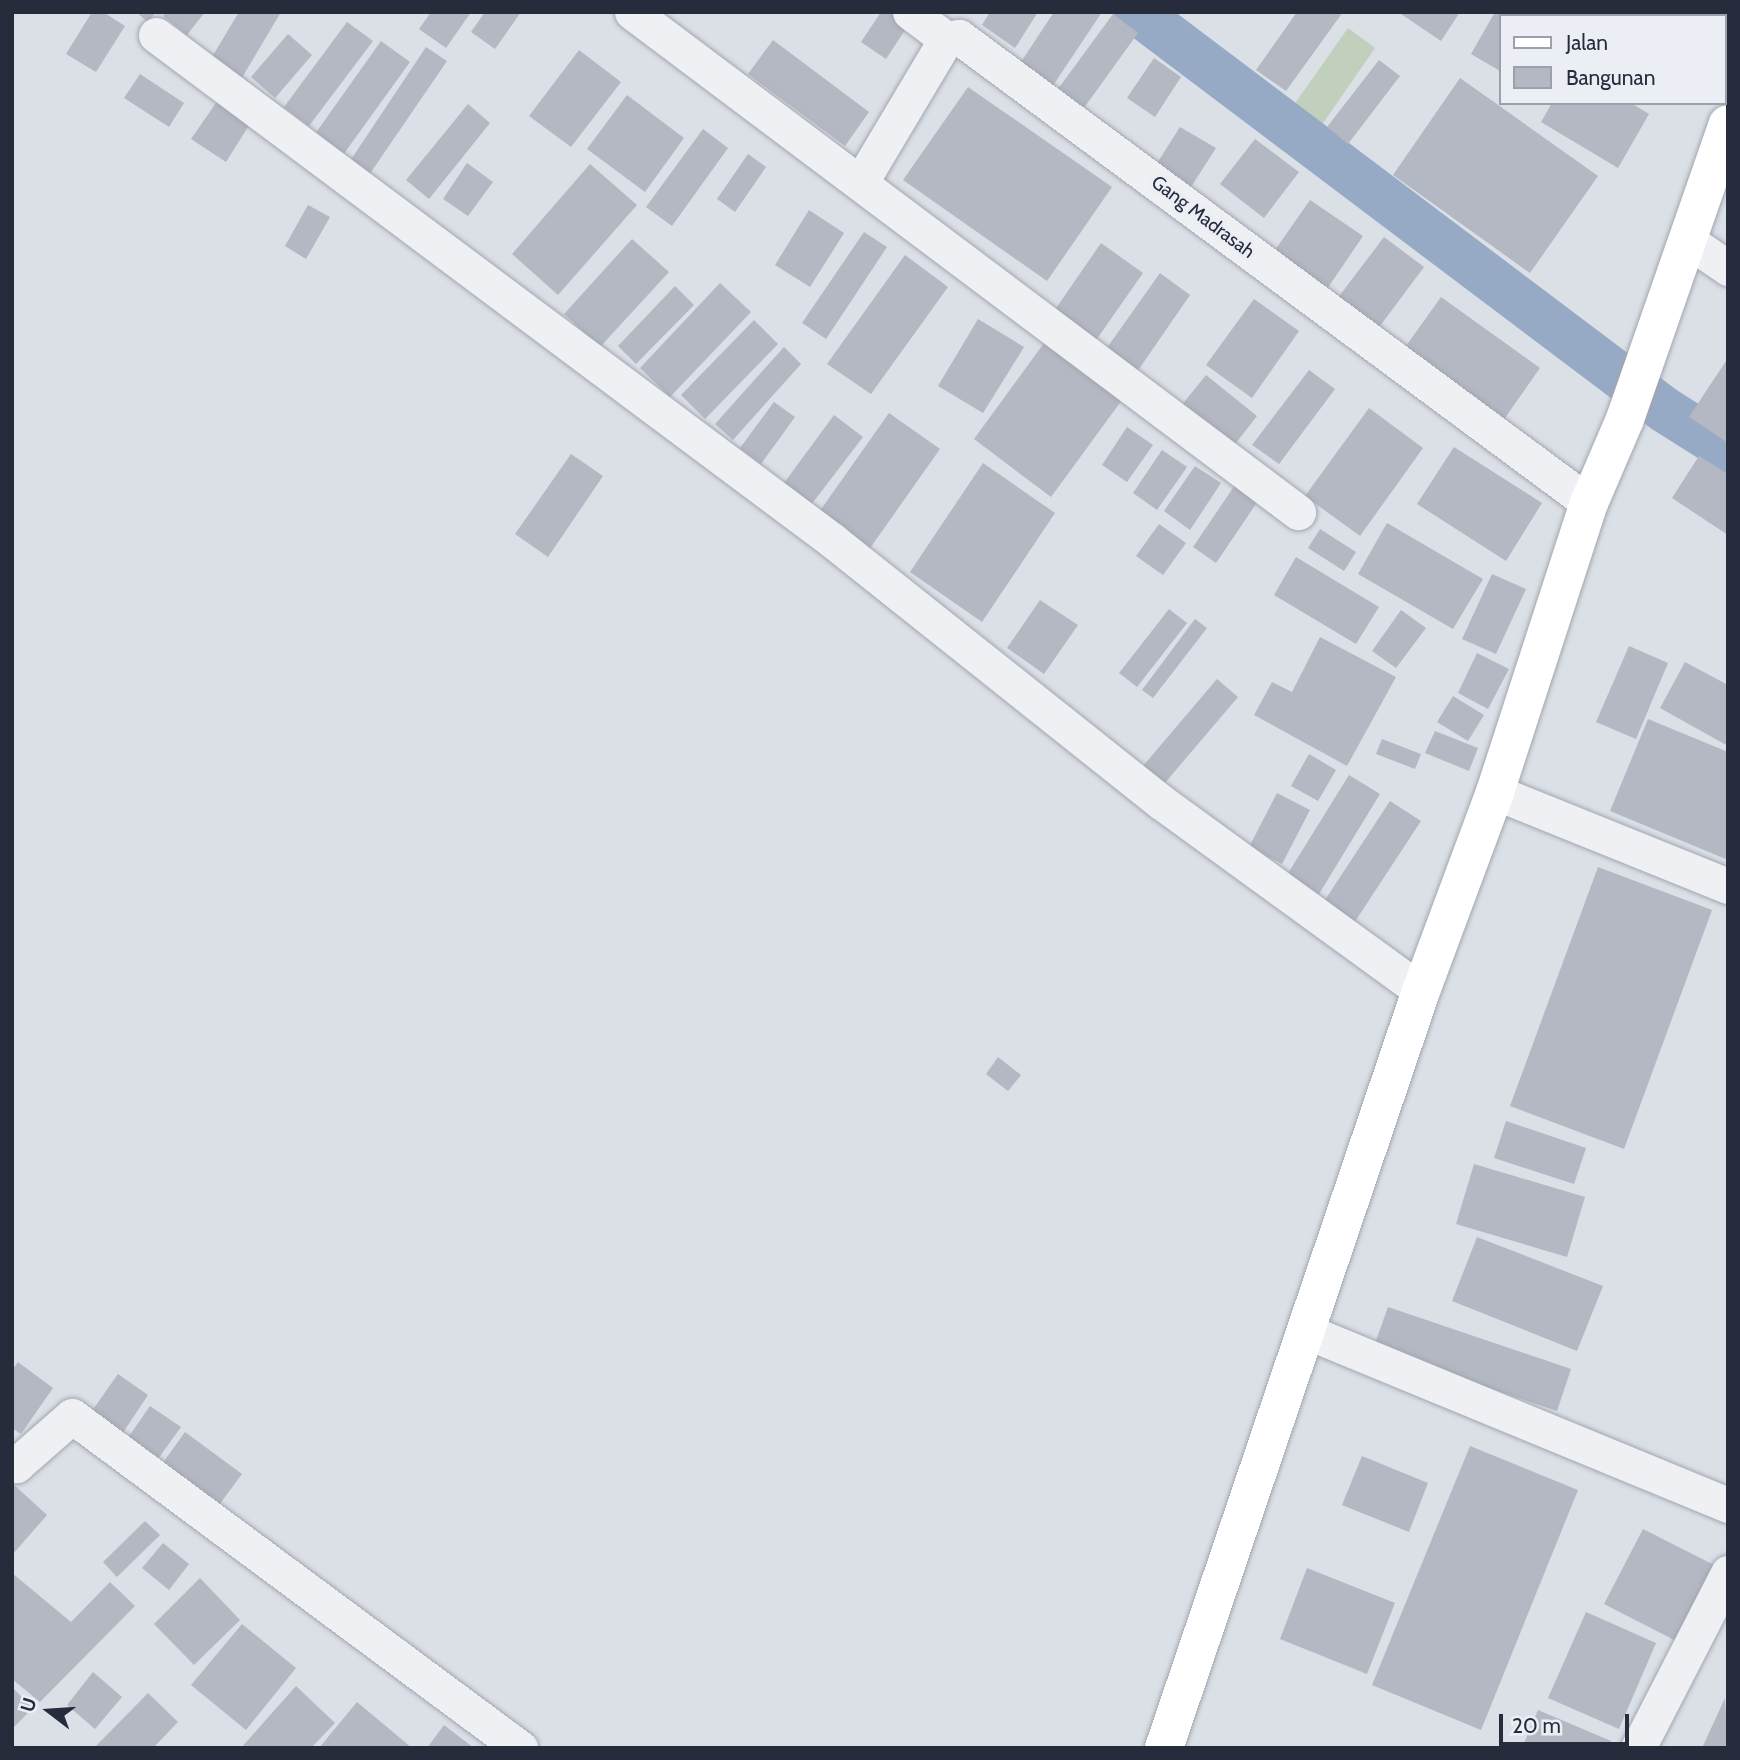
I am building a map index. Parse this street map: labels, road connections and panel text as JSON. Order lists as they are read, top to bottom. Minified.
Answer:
{"streets":{"street":["Gang Madrasah"]},"legend":["Jalan","Bangunan"],"scale_bar":"20 m","north":"left"}
